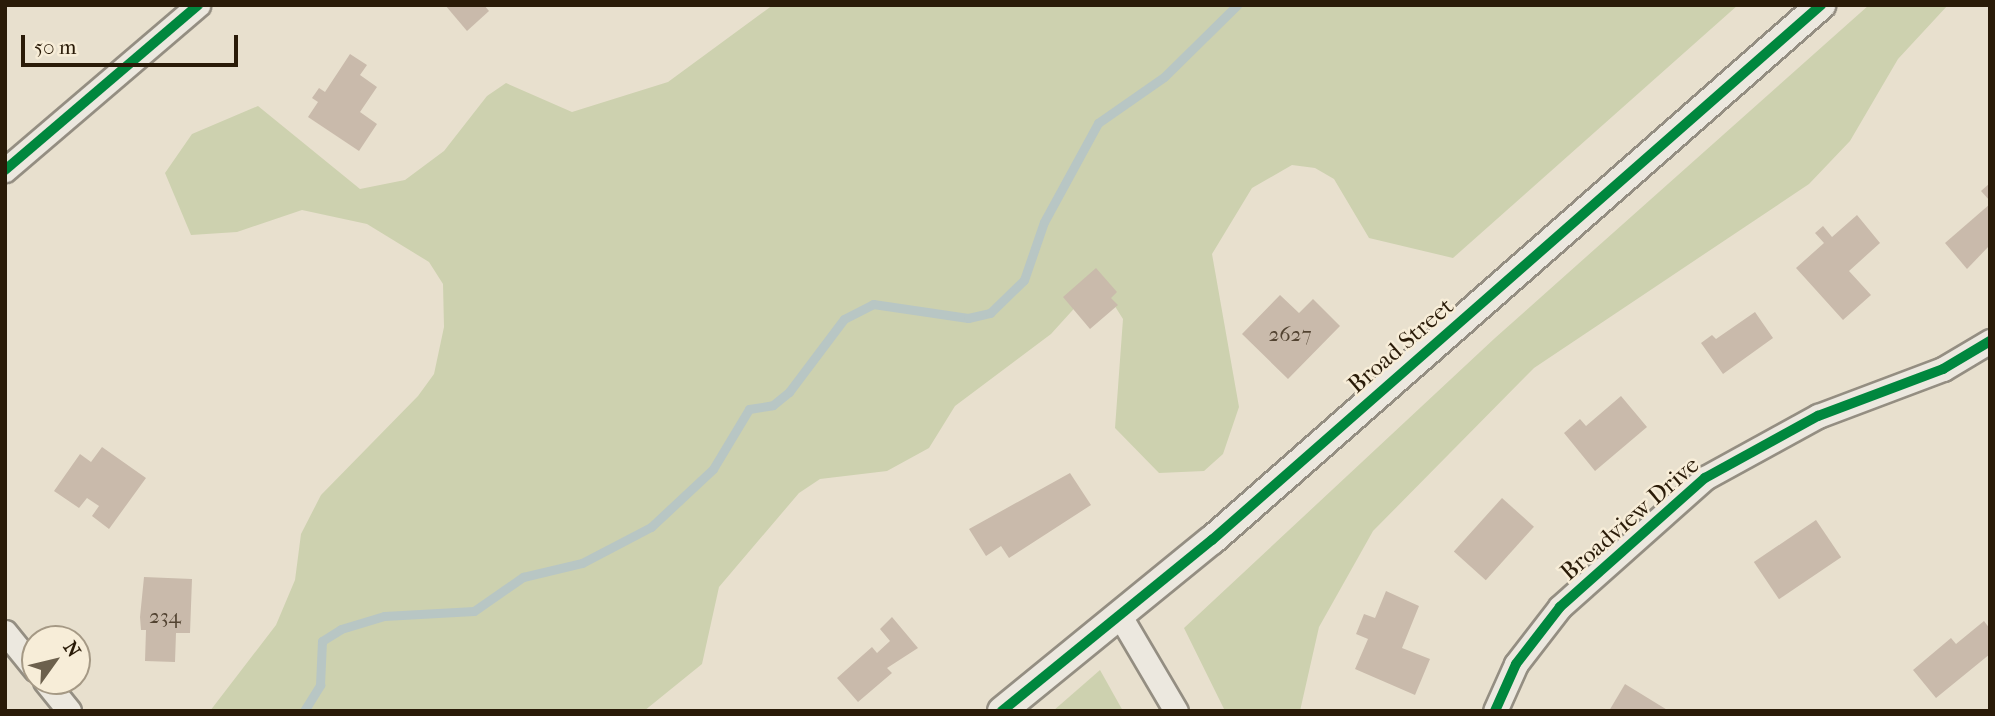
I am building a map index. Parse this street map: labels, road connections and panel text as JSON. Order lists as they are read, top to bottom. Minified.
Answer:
{"streets":{"street":["Broad Street","Broadview Drive"]},"house_numbers":["2627","234"],"scale_bar":"50 m","north":"top right"}
